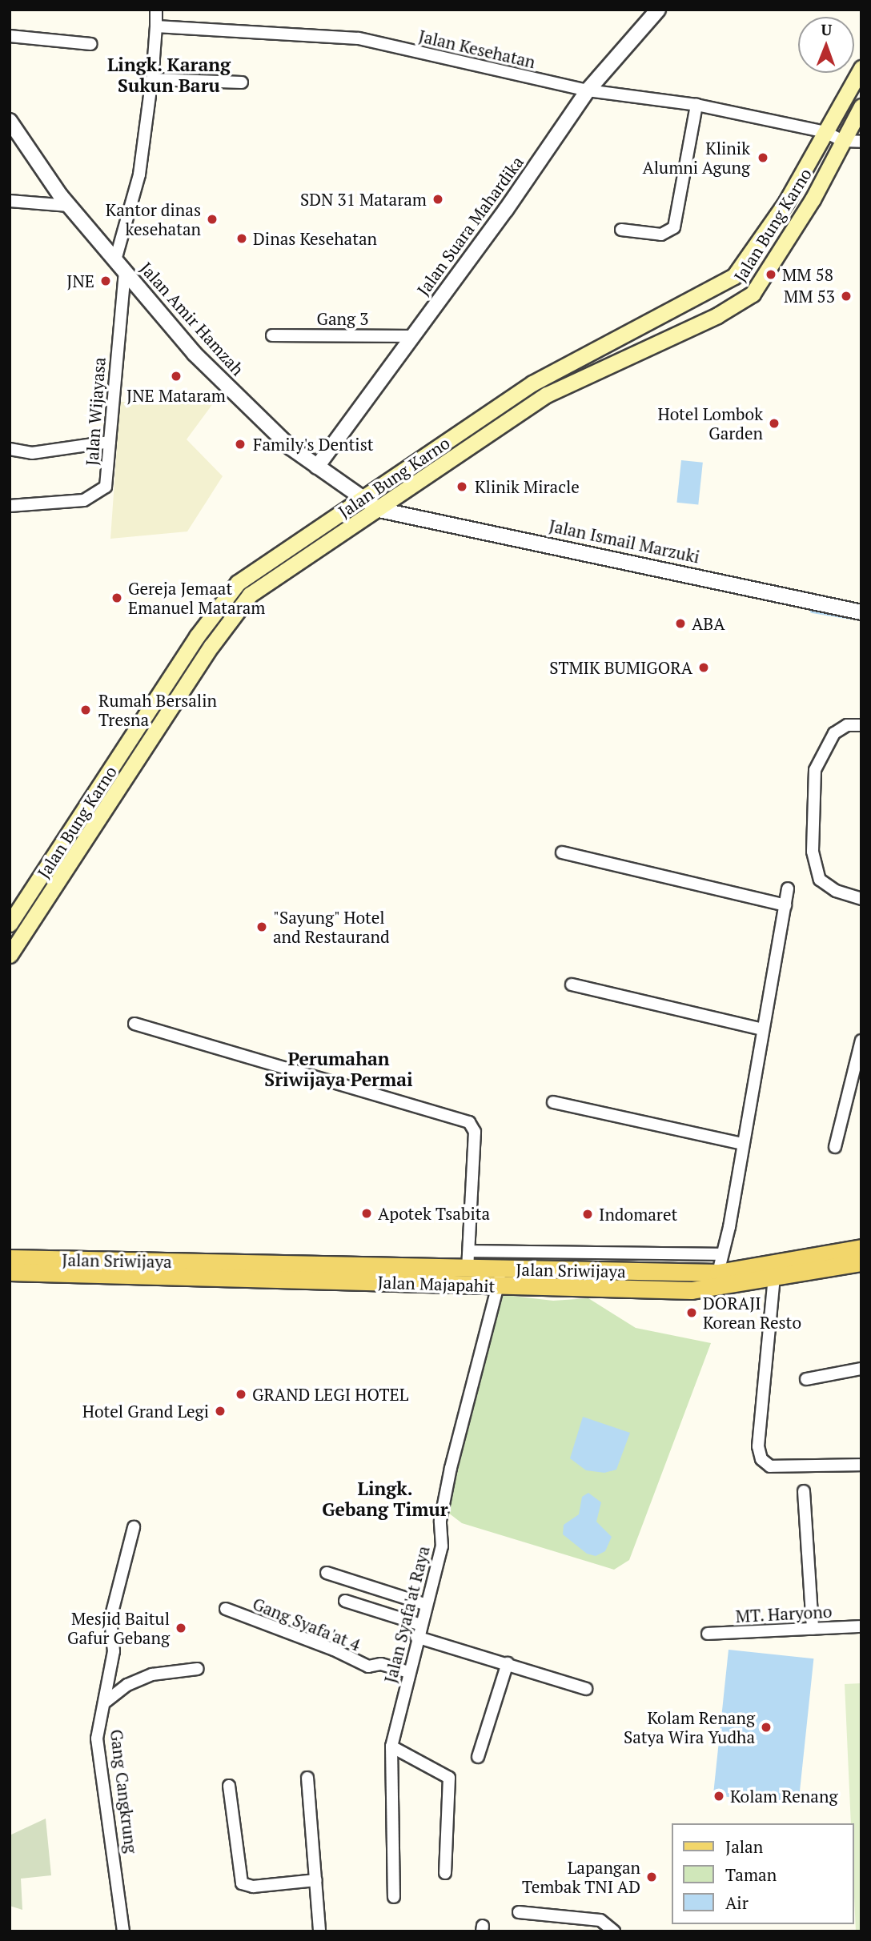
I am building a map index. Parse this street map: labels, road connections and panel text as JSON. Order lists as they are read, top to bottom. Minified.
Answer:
{"streets":{"main road":["Jalan Bung Karno","Jalan Sriwijaya","Jalan Majapahit"],"street":["Jalan Kesehatan","Jalan Suara Mahardika","Jalan Amir Hamzah","Gang 3","Jalan Wijayasa","Jalan Ismail Marzuki","MT. Haryono","Jalan Syafa'at Raya","Gang Syafa'at 4","Gang Cangkrung"]},"crossings":[["Jalan Kesehatan","Jalan Bung Karno"],["Jalan Kesehatan","Jalan Suara Mahardika"],["Jalan Bung Karno","Jalan Amir Hamzah"],["Jalan Bung Karno","Jalan Ismail Marzuki"],["Jalan Suara Mahardika","Jalan Amir Hamzah"],["Jalan Suara Mahardika","Gang 3"],["Jalan Amir Hamzah","Jalan Wijayasa"],["Jalan Amir Hamzah","Jalan Ismail Marzuki"],["Jalan Sriwijaya","Jalan Majapahit"],["Jalan Sriwijaya","Jalan Syafa'at Raya"],["Jalan Majapahit","Jalan Syafa'at Raya"],["Jalan Syafa'at Raya","Gang Syafa'at 4"]],"districts":["Lingk. Karang Sukun Baru","Perumahan Sriwijaya Permai","Lingk. Gebang Timur"],"places":["Klinik Alumni Agung","SDN 31 Mataram","Kantor dinas kesehatan","Dinas Kesehatan","MM 58","JNE","MM 53","JNE Mataram","Hotel Lombok Garden","Family's Dentist","Klinik Miracle","Gereja Jemaat Emanuel Mataram","ABA","STMIK BUMIGORA","Rumah Bersalin Tresna","\"Sayung\" Hotel and Restaurand","Apotek Tsabita","Indomaret","DORAJI Korean Resto","GRAND LEGI HOTEL","Hotel Grand Legi","Mesjid Baitul Gafur Gebang","Kolam Renang Satya Wira Yudha","Kolam Renang","Lapangan Tembak TNI AD"],"legend":["Jalan","Taman","Air"],"north":"top"}
